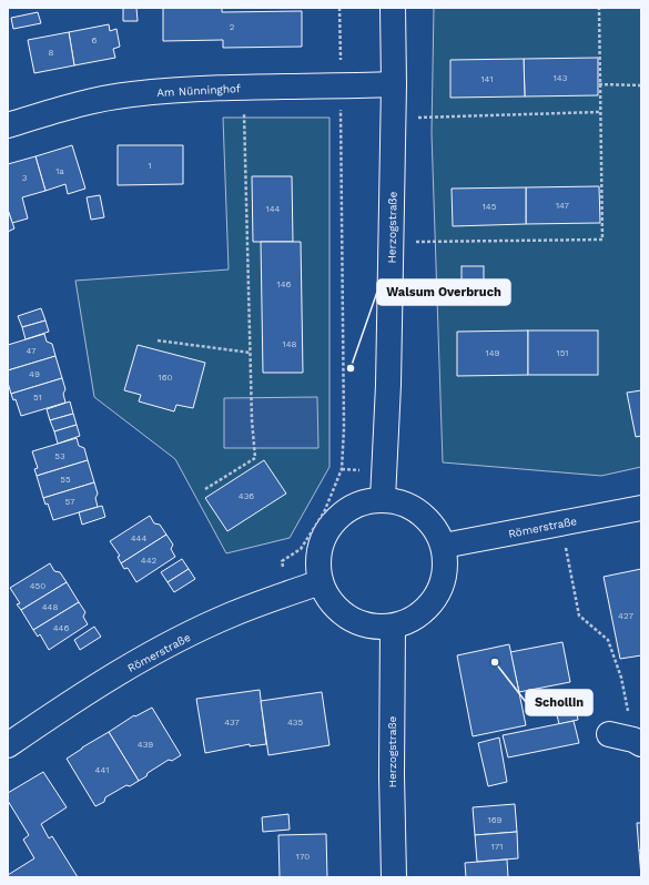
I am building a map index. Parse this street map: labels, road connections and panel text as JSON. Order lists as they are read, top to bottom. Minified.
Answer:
{"streets":{"street":["Am Nünninghof","Herzogstraße","Römerstraße"]},"crossings":[["Am Nünninghof","Herzogstraße"],["Herzogstraße","Römerstraße"]],"places":["Walsum Overbruch","Schollin"],"house_numbers":["2","6","8","143","141","1","1a","3","147","145","144","146","148","47","149","151","49","160","51","53","55","436","57","444","442","450","448","427","446","437","435","439","441","169","171","170"]}
